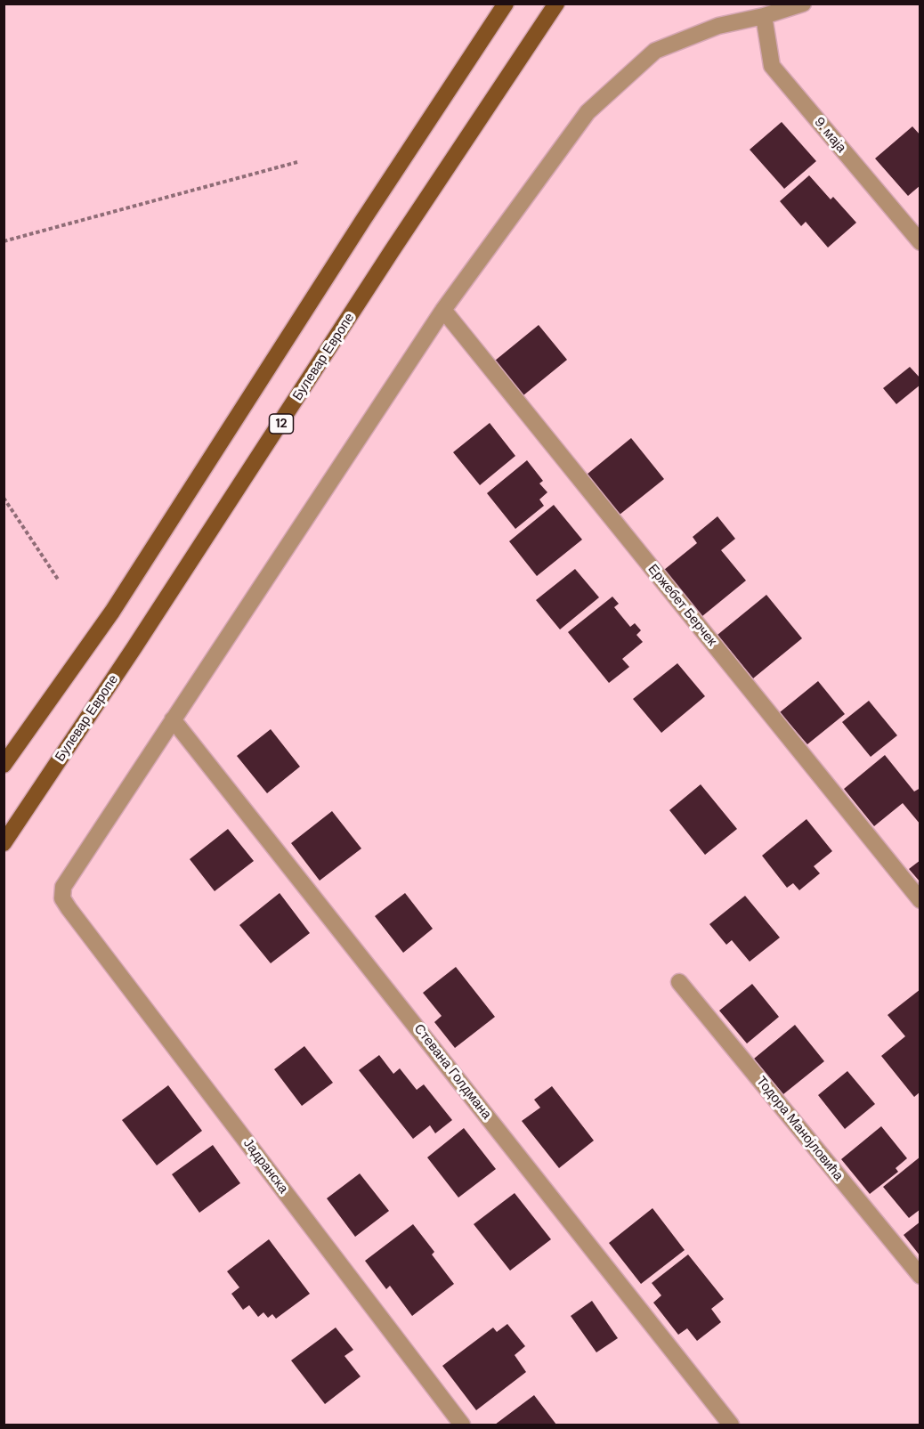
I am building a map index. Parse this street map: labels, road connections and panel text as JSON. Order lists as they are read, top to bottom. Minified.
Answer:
{"streets":{"main road":["Булевар Европе","12"],"street":["9. маја","Ержебет Берчек","Стевана Голдмана","Тодора Манојловића","Јадранска"]},"crossings":[["Стевана Голдмана","Јадранска"]]}
